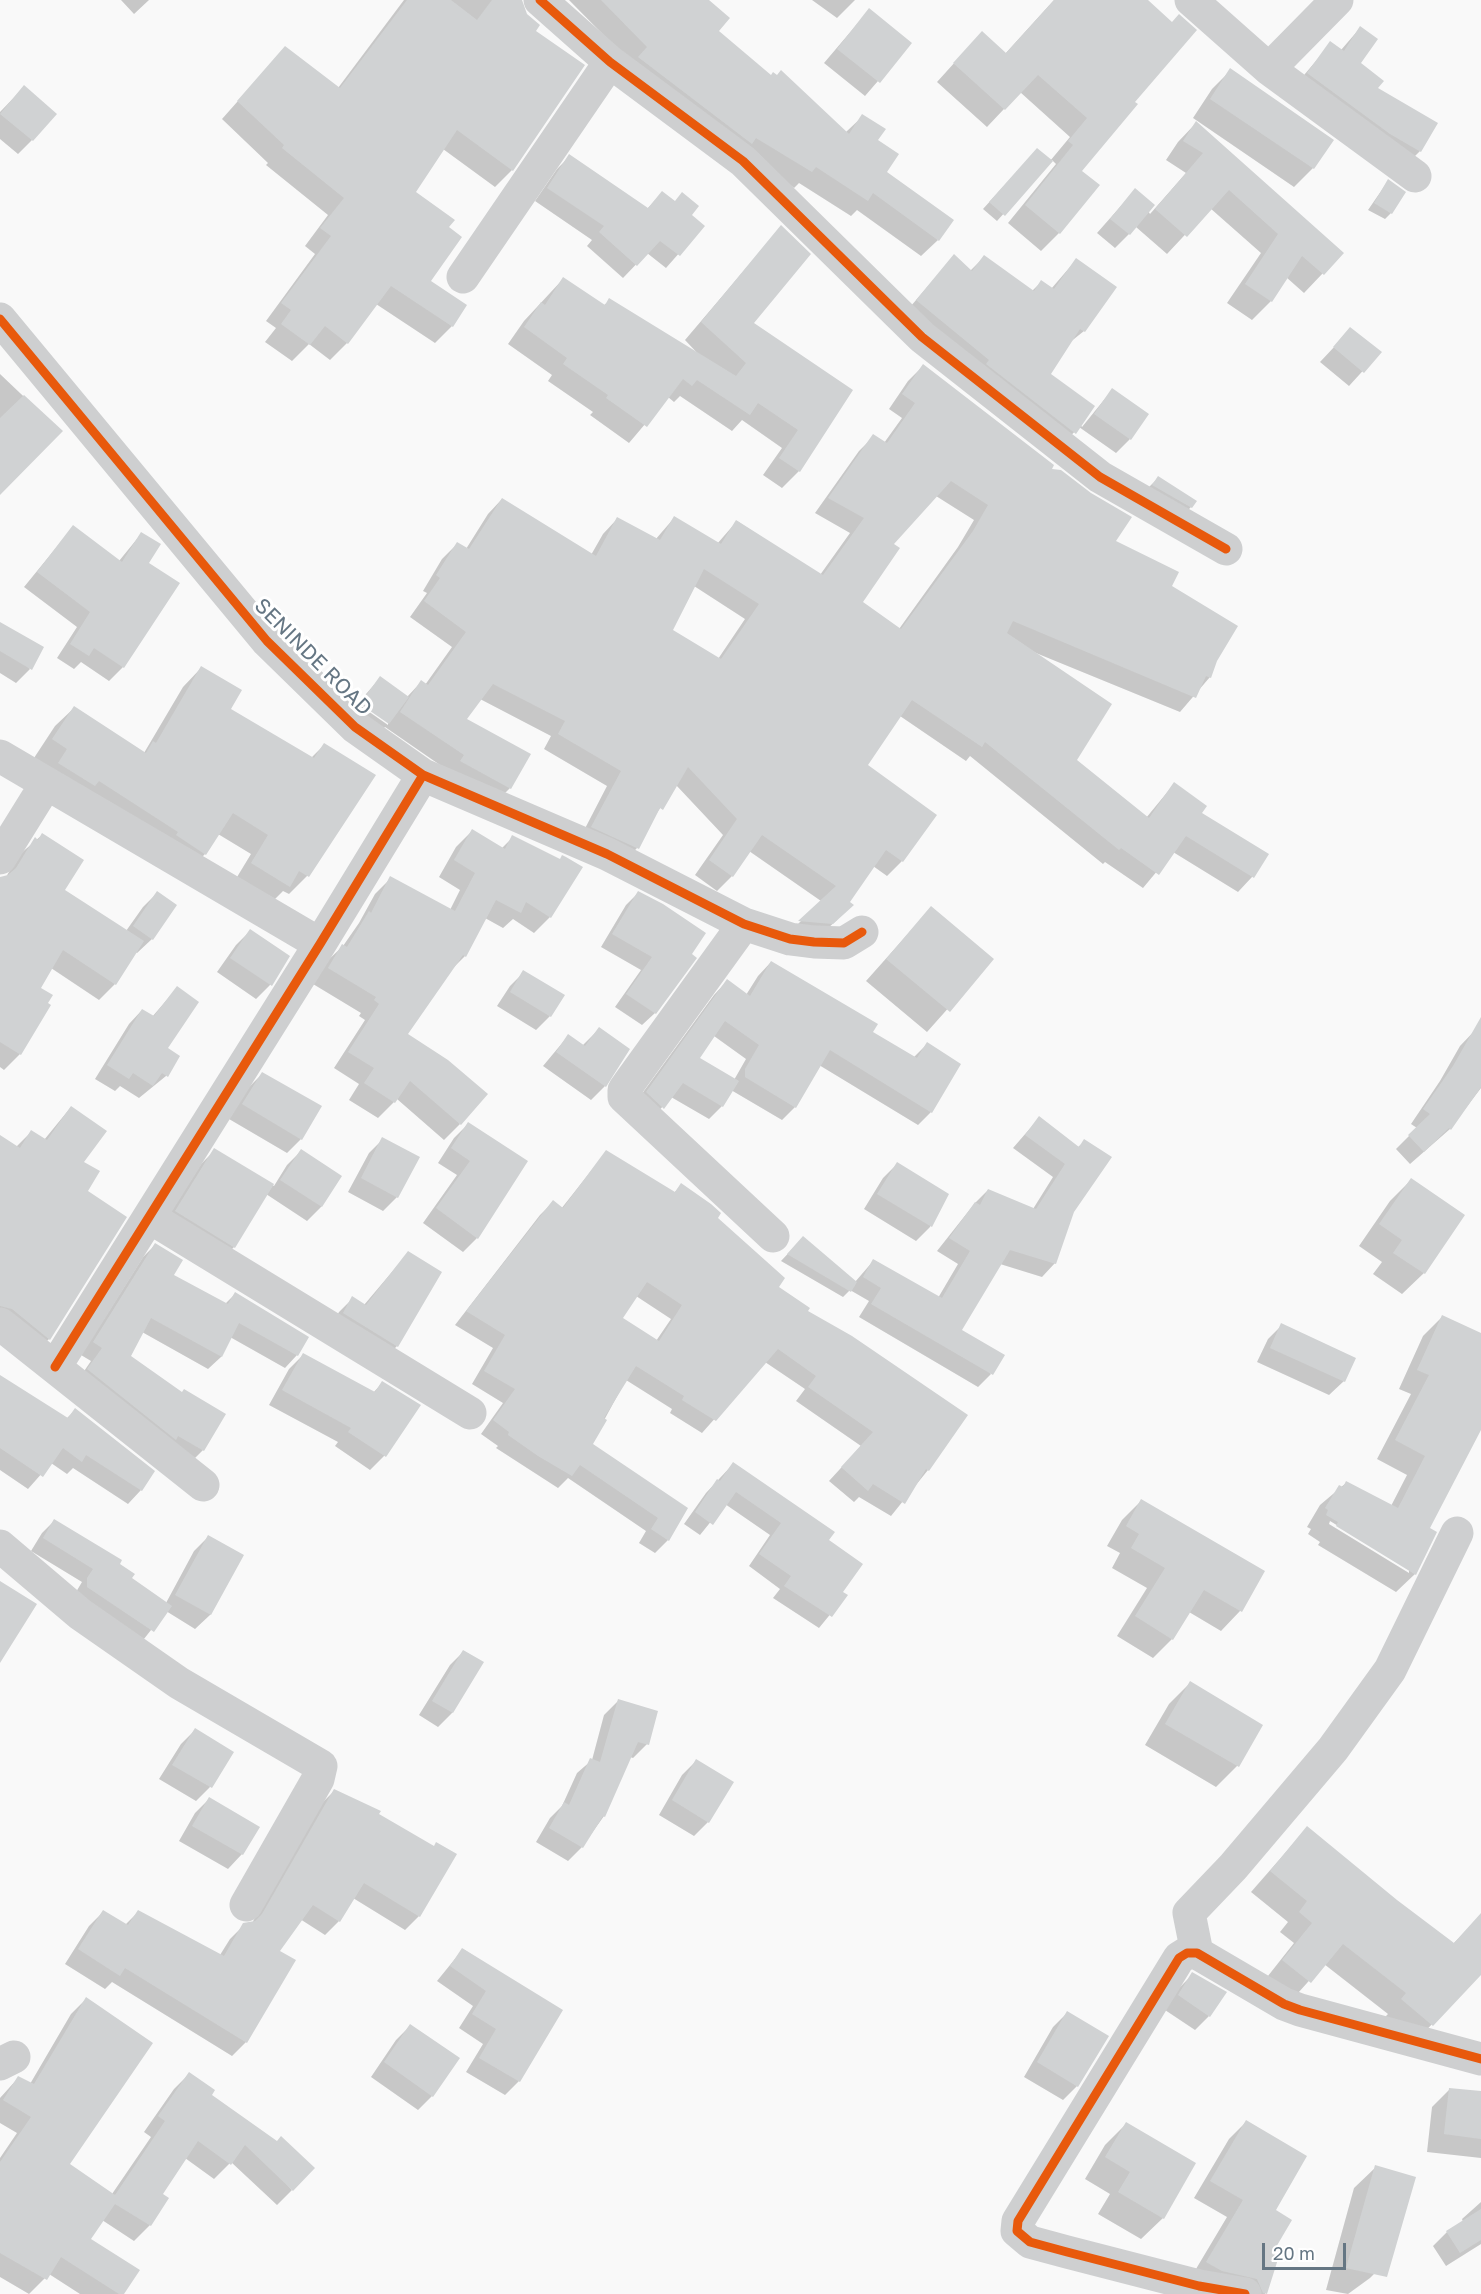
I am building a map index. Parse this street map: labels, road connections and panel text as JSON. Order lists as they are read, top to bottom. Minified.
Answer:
{"streets":{"street":["SENINDE ROAD"]},"scale_bar":"20 m"}
